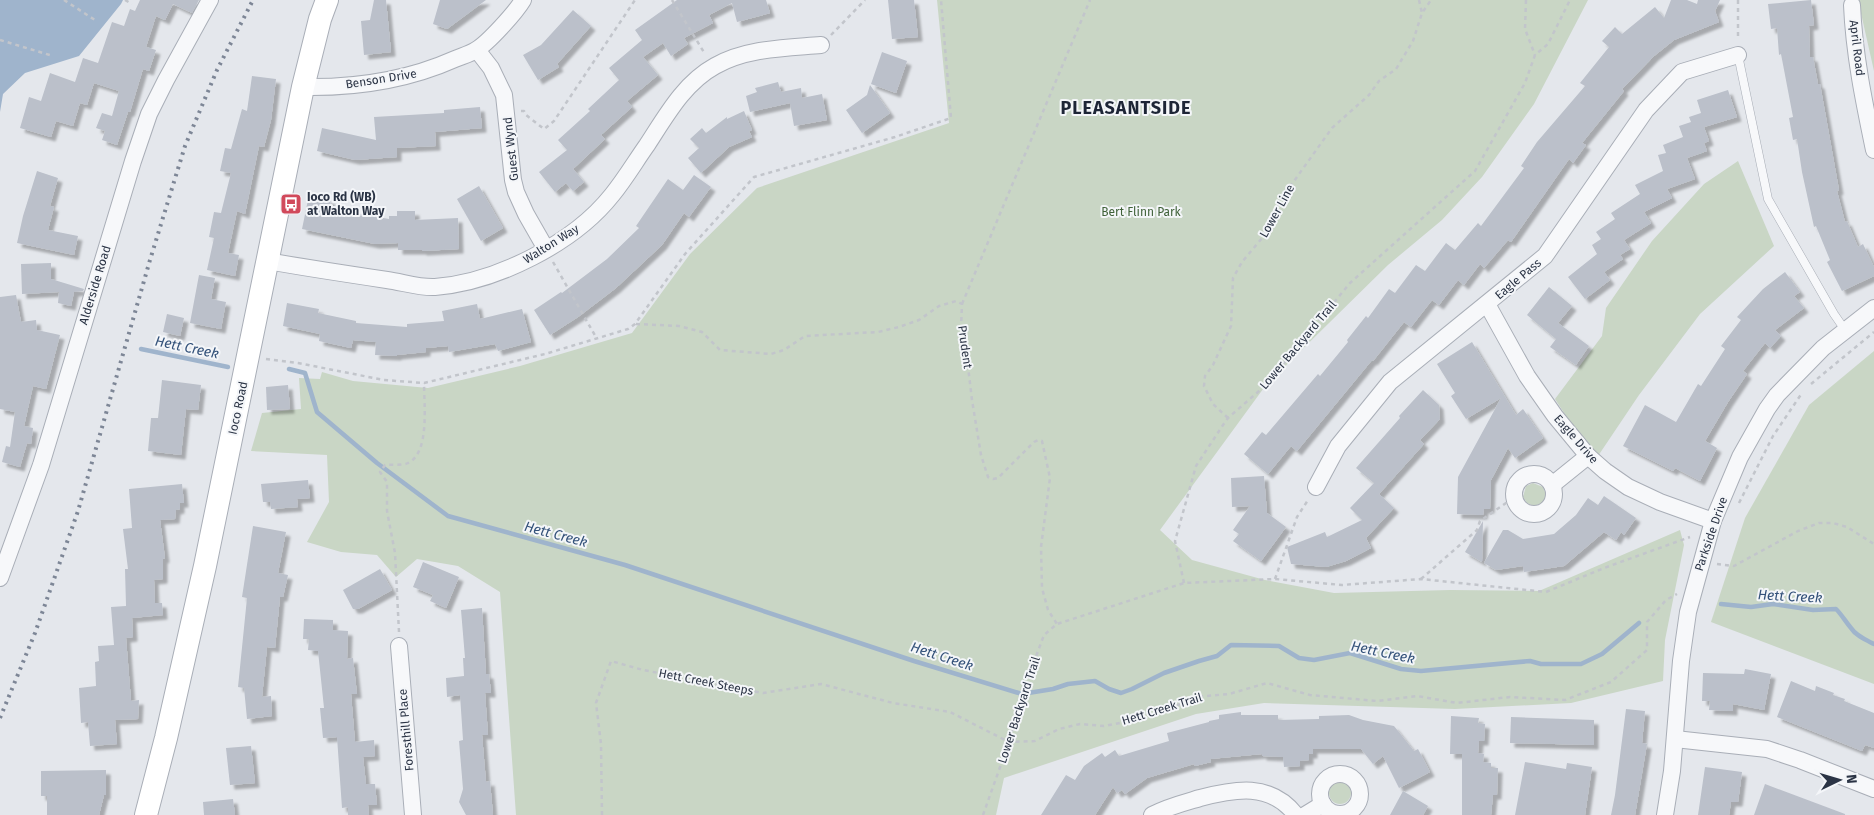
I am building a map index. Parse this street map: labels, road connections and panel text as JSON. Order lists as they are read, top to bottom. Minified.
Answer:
{"streets":{"main road":["Ioco Road"],"street":["April Road","Benson Drive","Guest Wynd","Walton Way","Eagle Pass","Alderside Road","Eagle Drive","Parkside Drive","Foresthill Place"],"path":["Lower Line","Lower Backyard Trail","Prudent","Hett Creek Steeps","Hett Creek Trail"]},"crossings":[["Benson Drive","Guest Wynd"],["Benson Drive","Ioco Road"],["Guest Wynd","Walton Way"],["Lower Line","Lower Backyard Trail"],["Walton Way","Ioco Road"],["Eagle Pass","Eagle Drive"],["Lower Backyard Trail","Prudent"],["Lower Backyard Trail","Hett Creek Steeps"],["Lower Backyard Trail","Hett Creek Trail"],["Eagle Drive","Parkside Drive"],["Hett Creek Steeps","Hett Creek Trail"]],"districts":["PLEASANTSIDE"],"water":["Hett Creek"],"parks":["Bert Flinn Park"],"places":{"bus stop":["Ioco Rd (WB) at Walton Way"]},"north":"right"}
